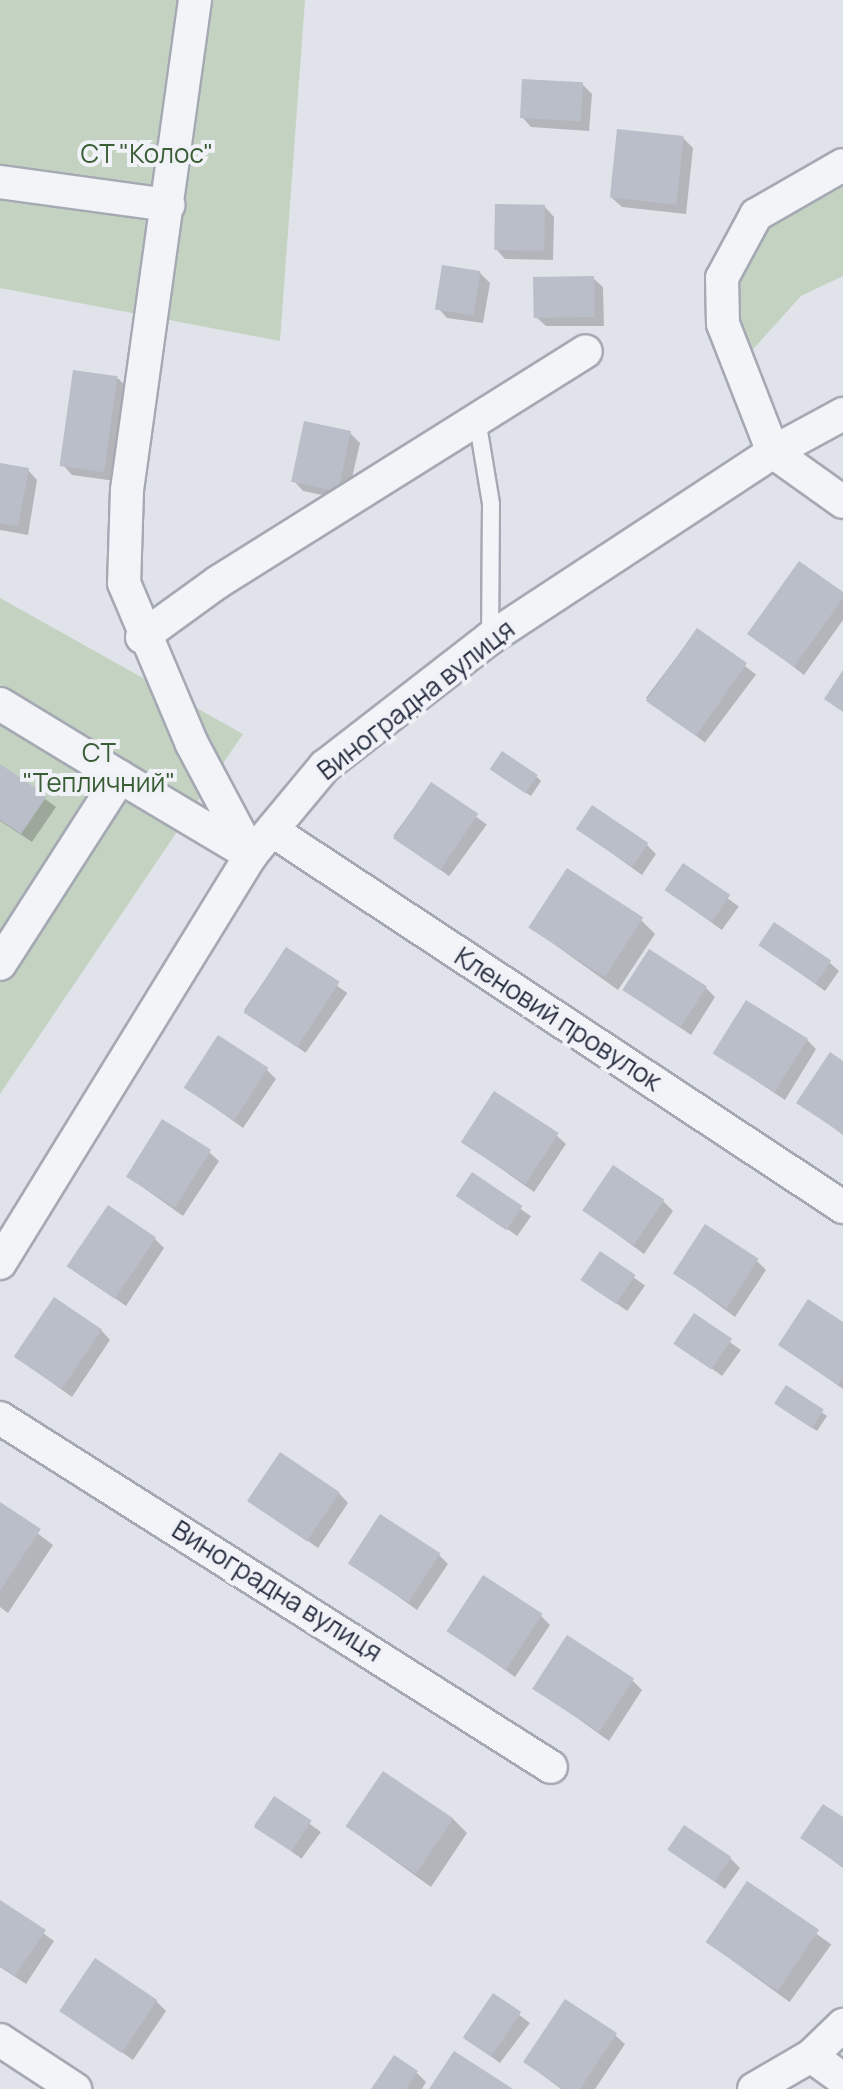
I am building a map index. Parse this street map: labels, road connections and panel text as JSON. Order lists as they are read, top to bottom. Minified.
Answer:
{"streets":{"street":["Виноградна вулиця","Кленовий провулок"]},"crossings":[["Виноградна вулиця","Кленовий провулок"]],"parks":["СТ \"Колос\"","СТ \"Тепличний\""]}
